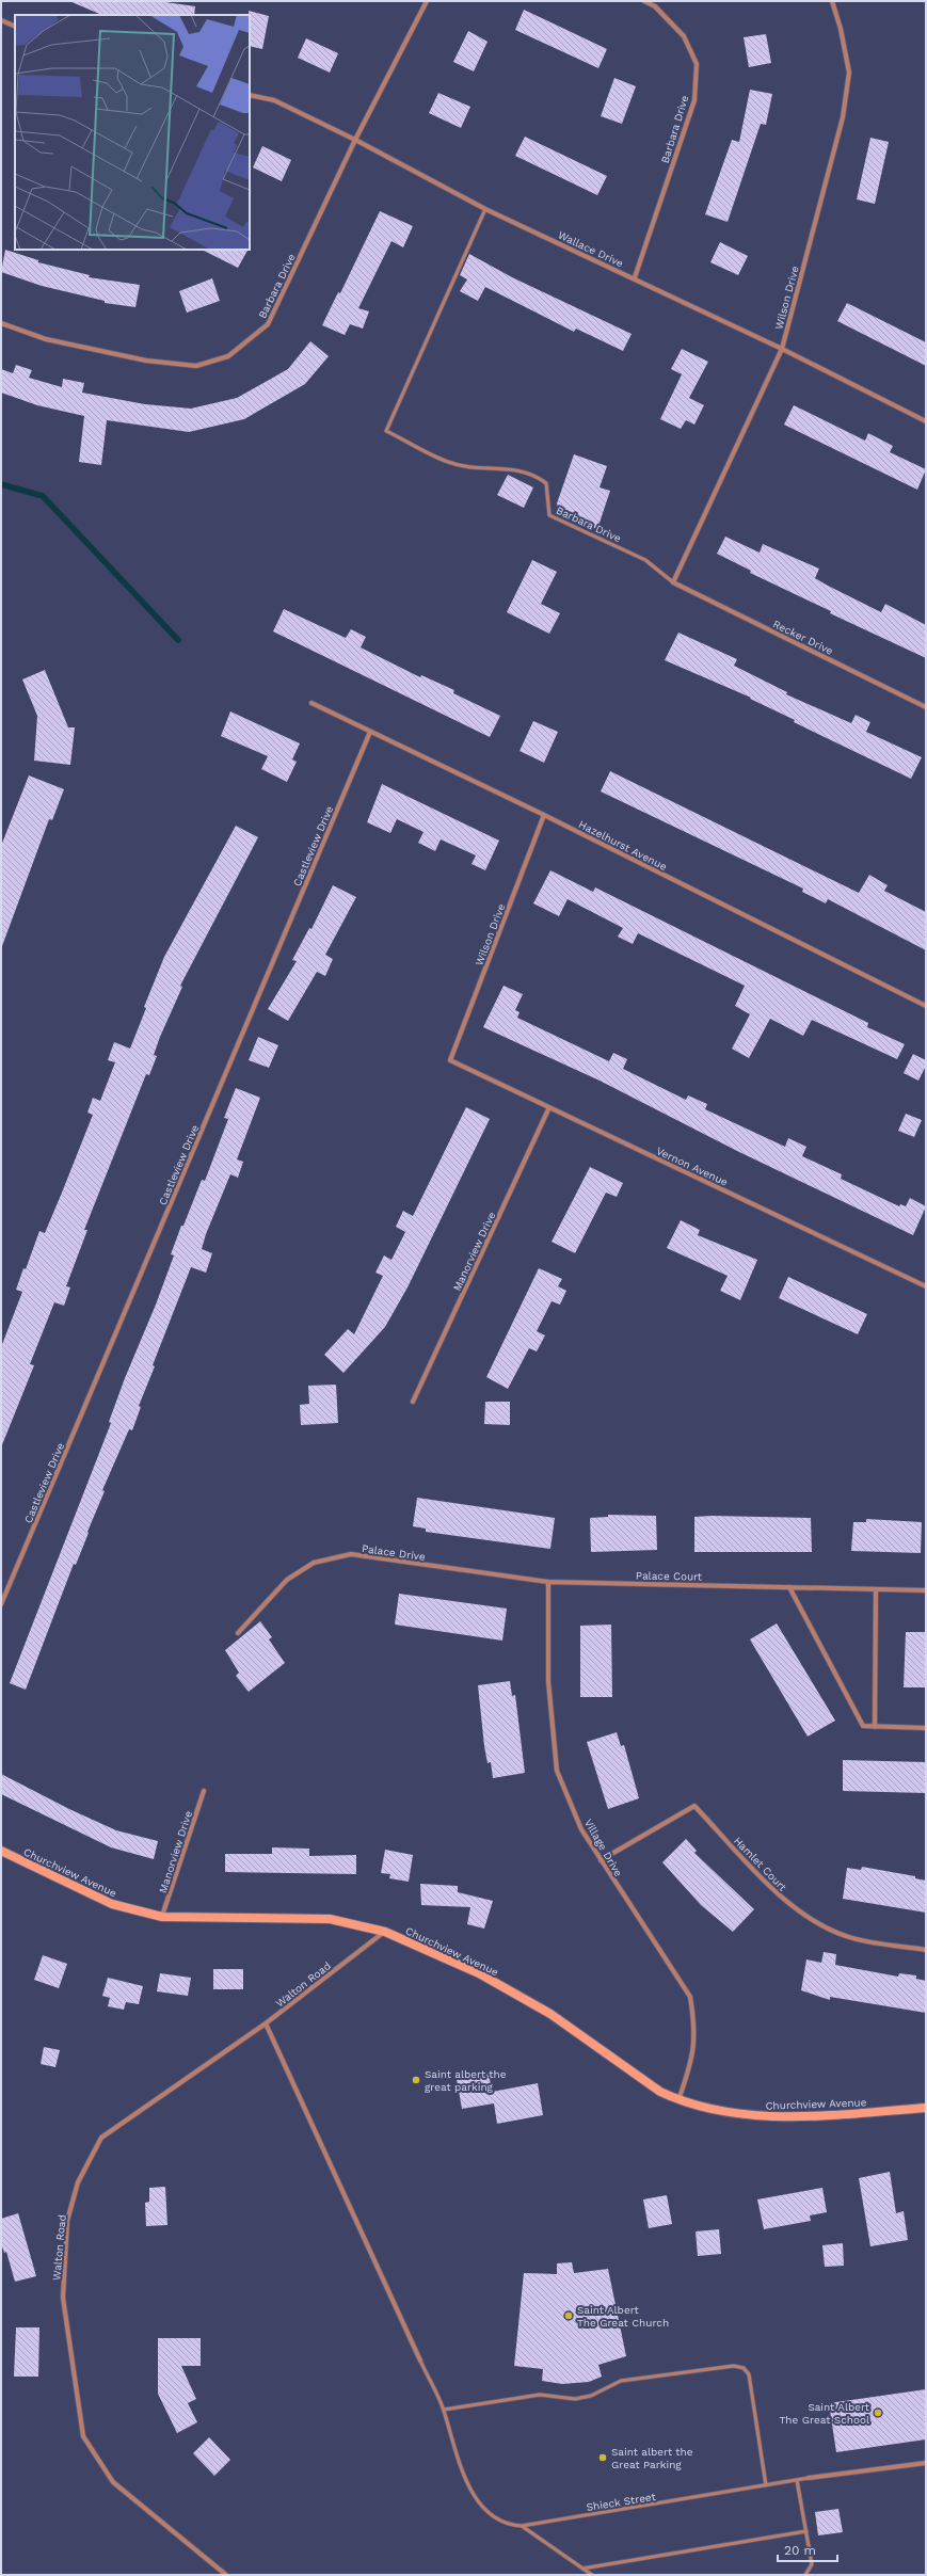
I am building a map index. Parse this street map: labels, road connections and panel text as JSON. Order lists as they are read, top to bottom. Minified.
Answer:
{"streets":{"street":["Barbara Drive","Wallace Drive","Wilson Drive","Recker Drive","Hazelhurst Avenue","Castleview Drive","Vernon Avenue","Manorview Drive","Palace Drive","Palace Court","Village Drive","Hamlet Court","Churchview Avenue","Walton Road","Shieck Street"]},"crossings":[["Barbara Drive","Wallace Drive"],["Barbara Drive","Wilson Drive"],["Barbara Drive","Recker Drive"],["Wallace Drive","Wilson Drive"],["Wilson Drive","Recker Drive"],["Wilson Drive","Hazelhurst Avenue"],["Wilson Drive","Vernon Avenue"],["Hazelhurst Avenue","Castleview Drive"],["Vernon Avenue","Manorview Drive"],["Manorview Drive","Churchview Avenue"],["Palace Drive","Palace Court"],["Palace Drive","Village Drive"],["Palace Court","Village Drive"],["Village Drive","Hamlet Court"],["Village Drive","Churchview Avenue"],["Churchview Avenue","Walton Road"]],"places":["Saint albert the great parking","Saint Albert The Great Church","Saint Albert The Great School","Saint albert the Great Parking"],"scale_bar":"20 m"}
